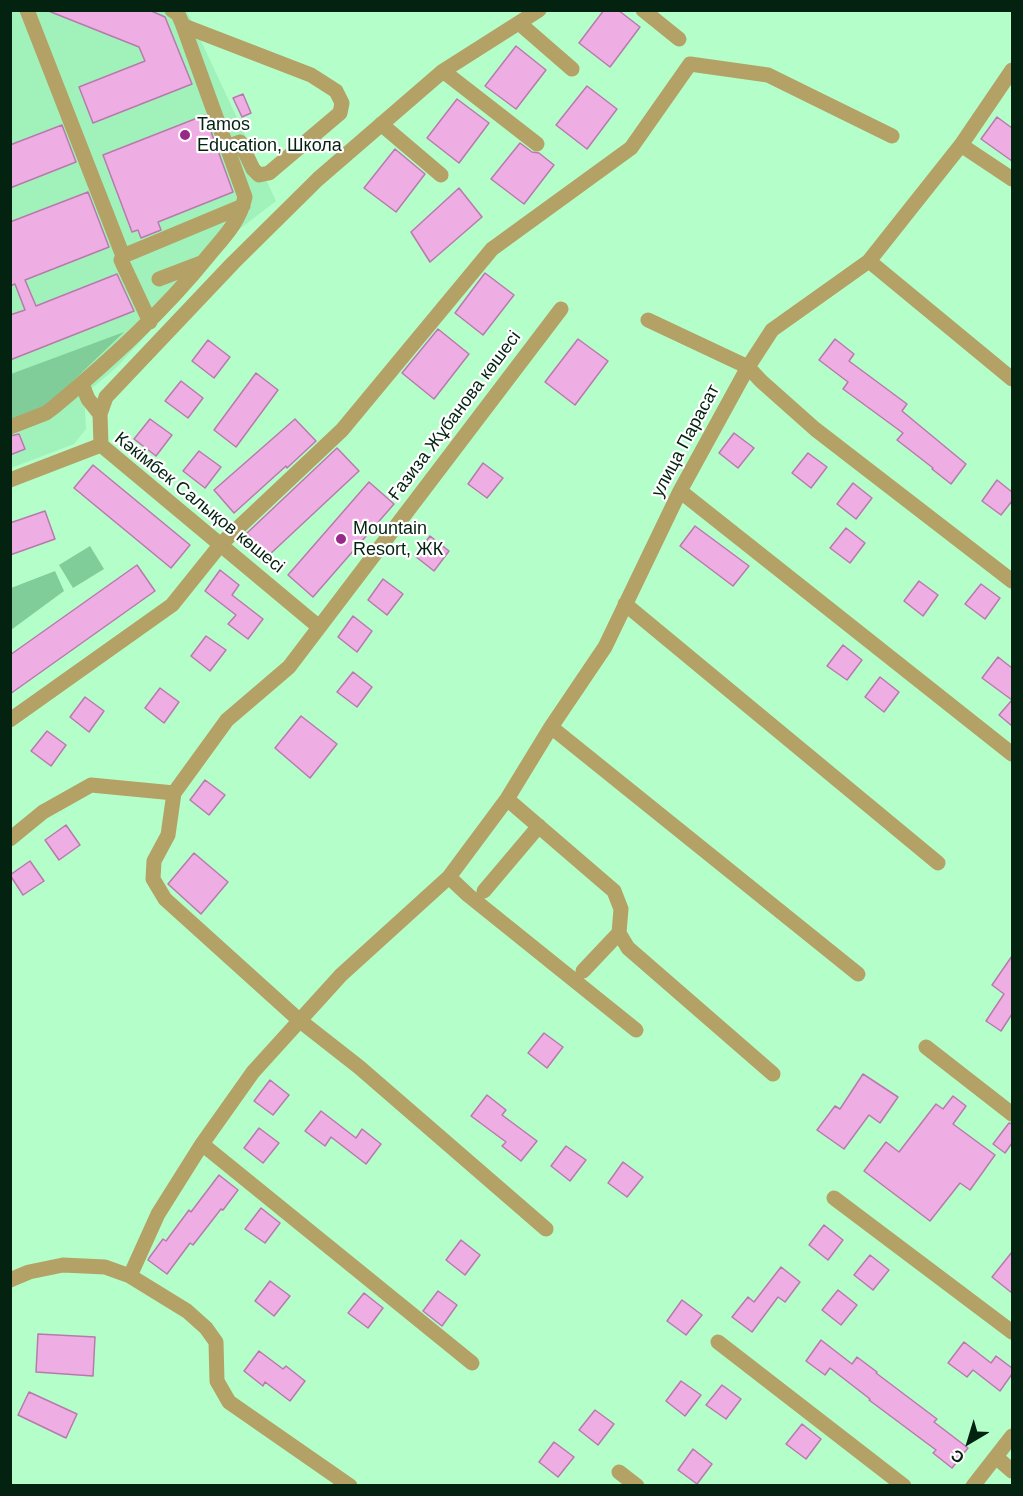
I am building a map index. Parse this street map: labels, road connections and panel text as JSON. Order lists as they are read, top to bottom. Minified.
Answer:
{"streets":{"street":["Ғазиза Жұбанова көшесі","улица Парасат","Кәкімбек Салықов көшесі"]},"crossings":[["Ғазиза Жұбанова көшесі","Кәкімбек Салықов көшесі"]],"places":["Tamos Education, Школа","Mountain Resort, ЖК"],"north":"bottom left"}
